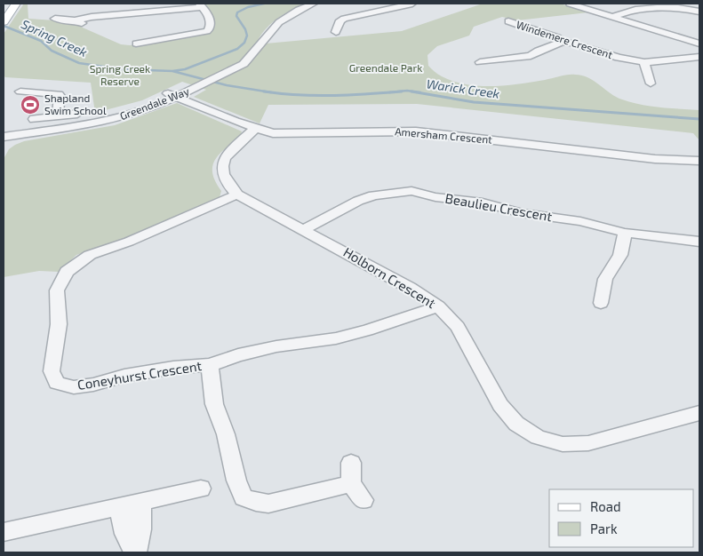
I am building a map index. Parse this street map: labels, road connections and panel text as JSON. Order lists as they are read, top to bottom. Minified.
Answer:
{"streets":{"street":["Windemere Crescent","Greendale Way","Amersham Crescent","Beaulieu Crescent","Holborn Crescent","Coneyhurst Crescent"]},"crossings":[["Greendale Way","Amersham Crescent"],["Amersham Crescent","Holborn Crescent"],["Beaulieu Crescent","Holborn Crescent"],["Holborn Crescent","Coneyhurst Crescent"]],"water":["Spring Creek","Warick Creek"],"parks":["Greendale Park","Spring Creek Reserve"],"places":{"sports":["Shapland Swim School"]},"legend":["Road","Park"]}
